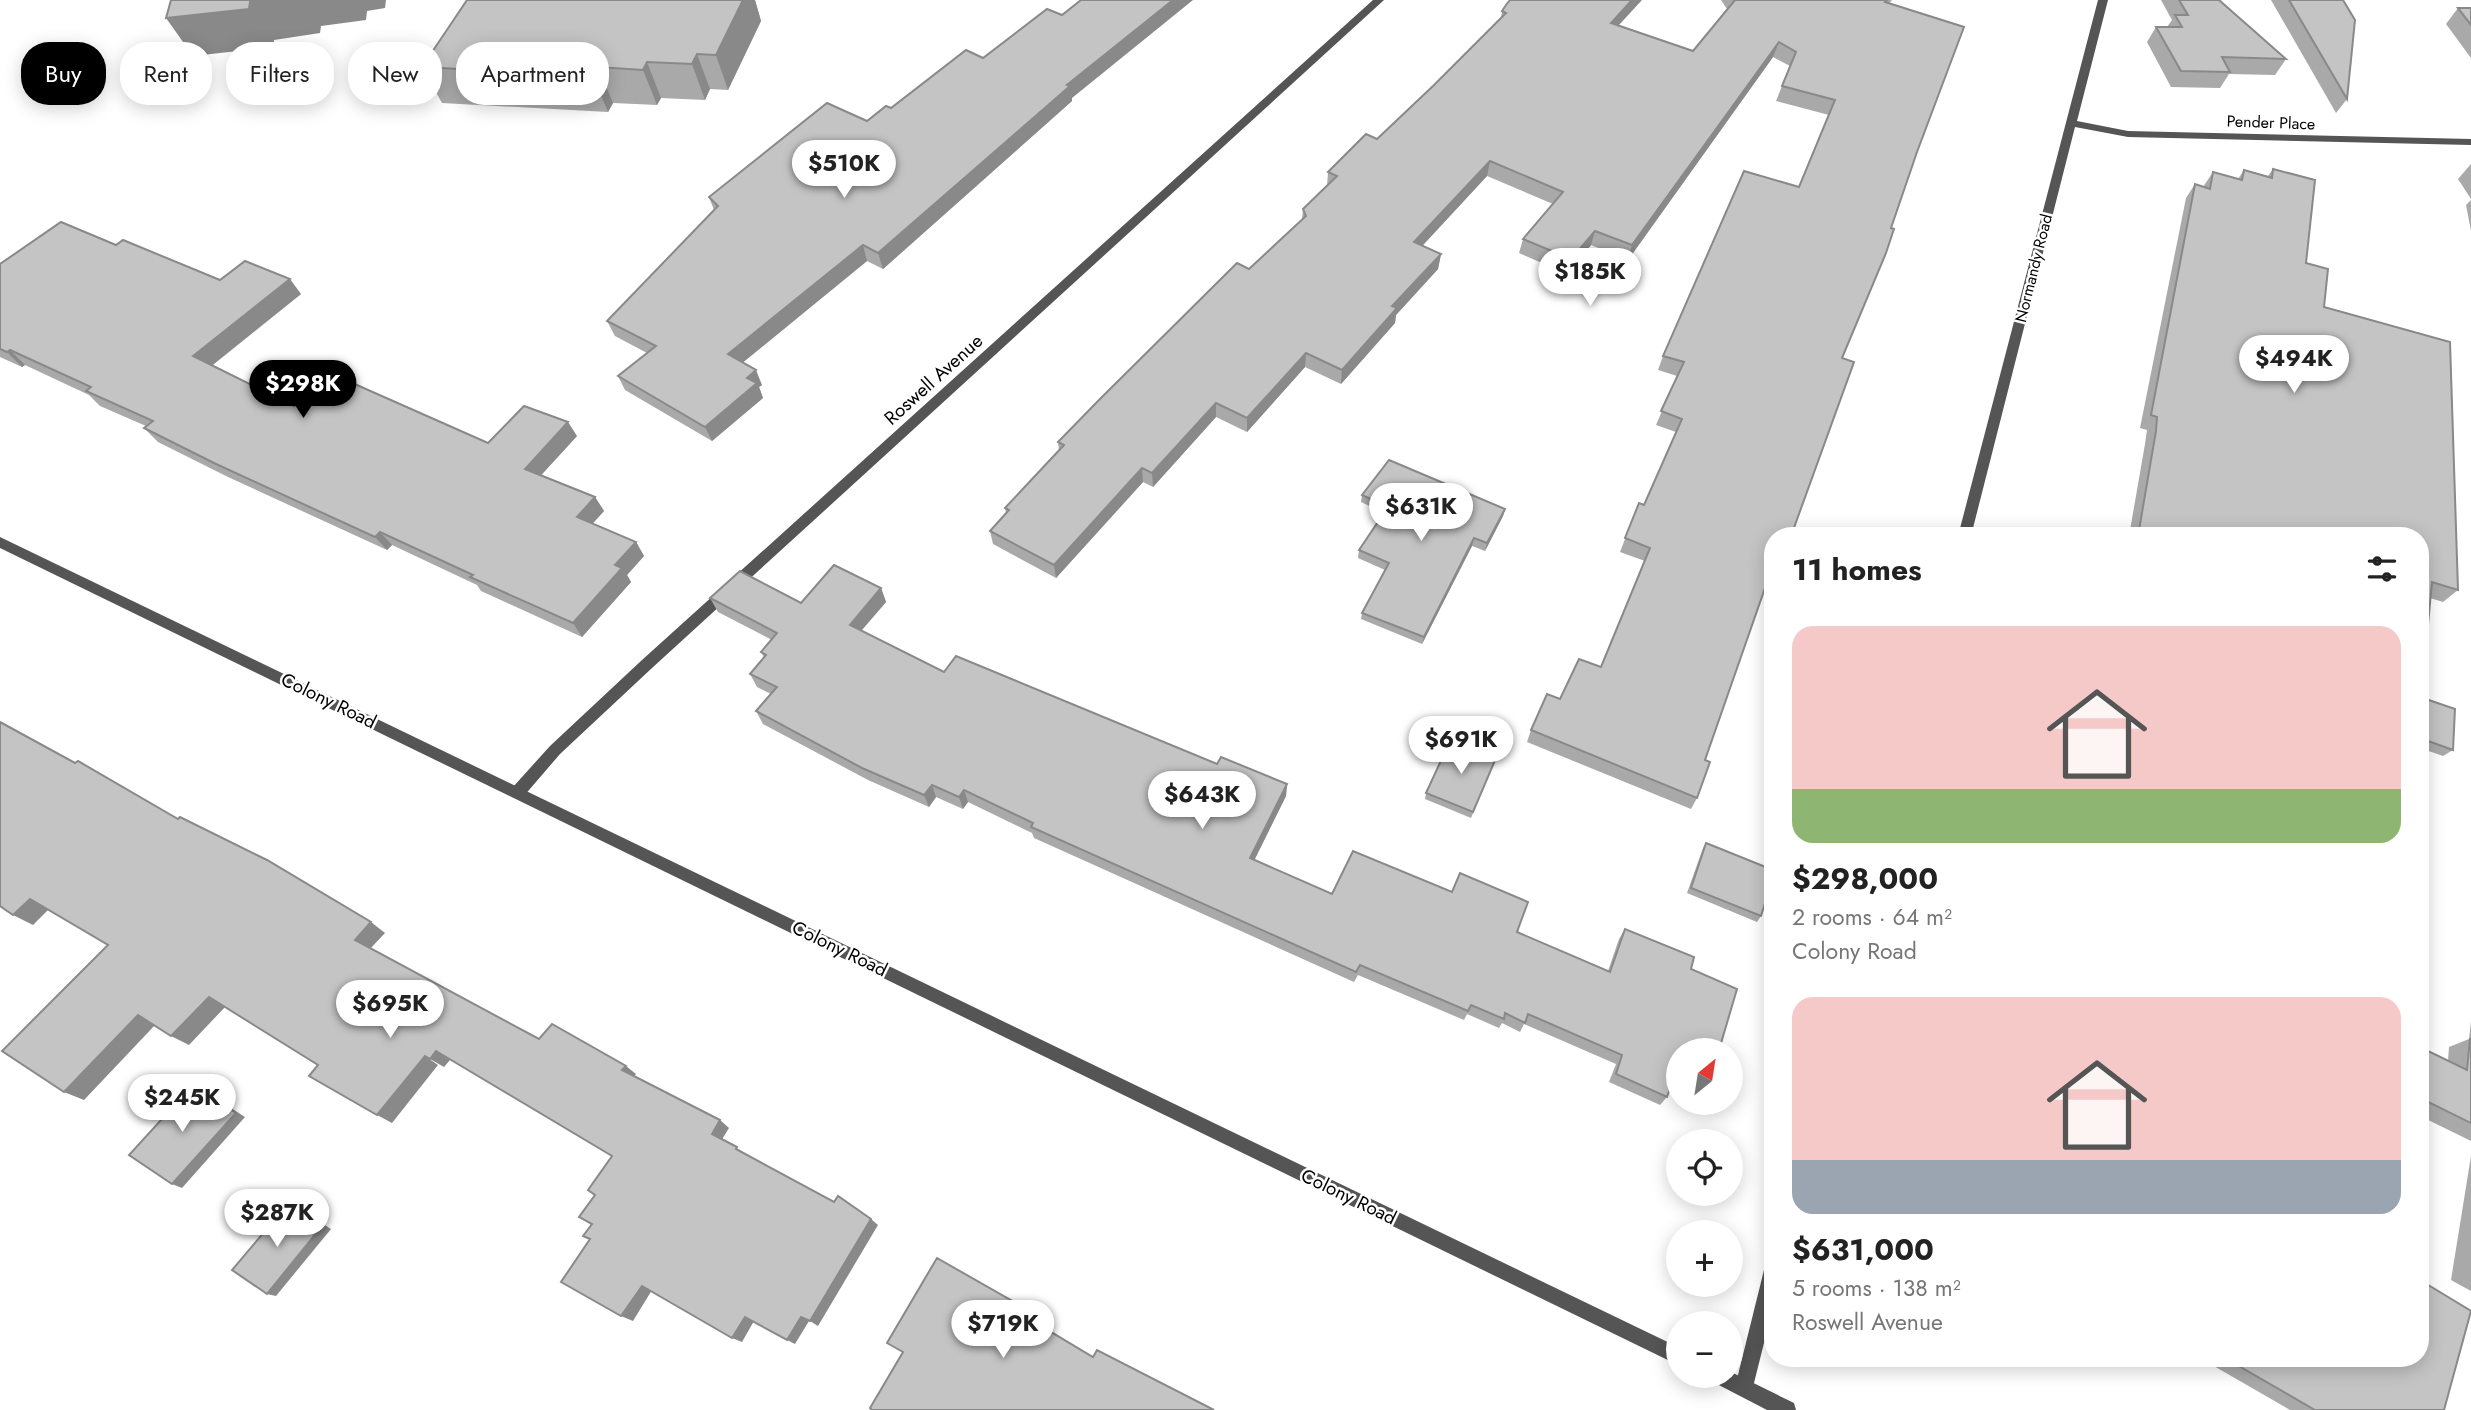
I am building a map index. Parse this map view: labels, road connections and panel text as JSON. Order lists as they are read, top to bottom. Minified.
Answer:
{"streets":{"street":["Pender Place","Normandy Road","Roswell Avenue","Colony Road"]},"crossings":[["Pender Place","Normandy Road"],["Roswell Avenue","Colony Road"]],"north":"top right","page":{"chip":["Buy","Rent","Filters","New","Apartment"],"price":["$510K","$185K","$494K","$298K","$631K","$691K","$643K","$695K","$245K","$287K","$719K"],"heading":"11 homes","list":[{"name":"$298,000","note":"2 rooms · 64 m² · Colony Road"},{"name":"$631,000","note":"5 rooms · 138 m² · Roswell Avenue"}],"map_buttons":["+","−"]}}
